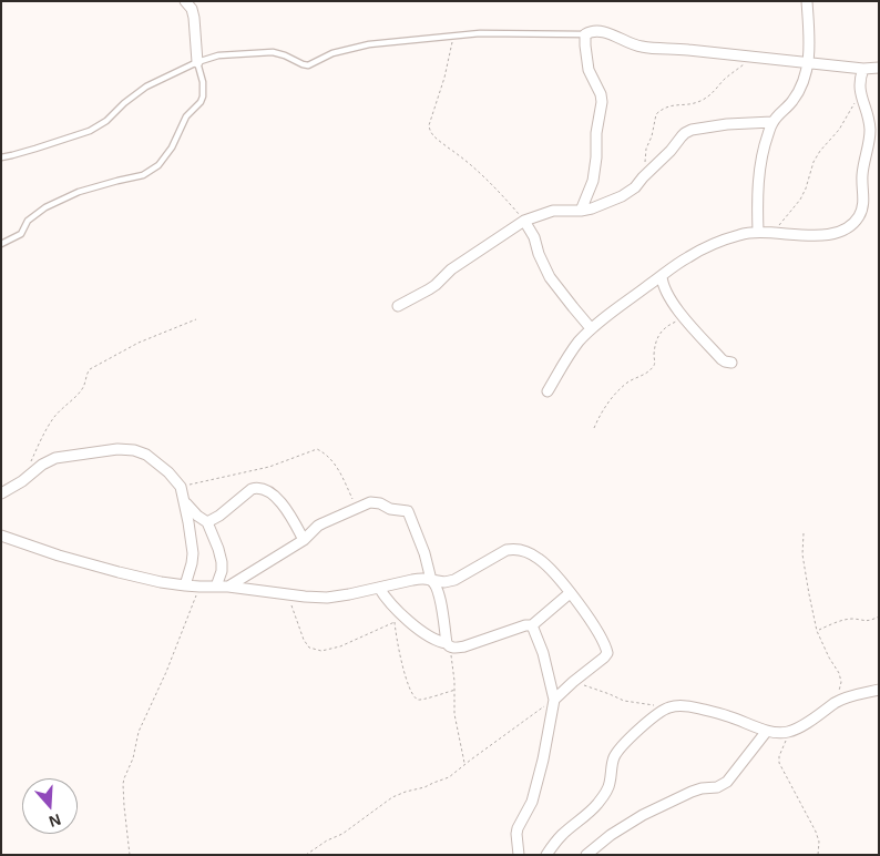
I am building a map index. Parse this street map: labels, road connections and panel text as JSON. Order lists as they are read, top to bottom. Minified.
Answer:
{"north":"bottom"}
